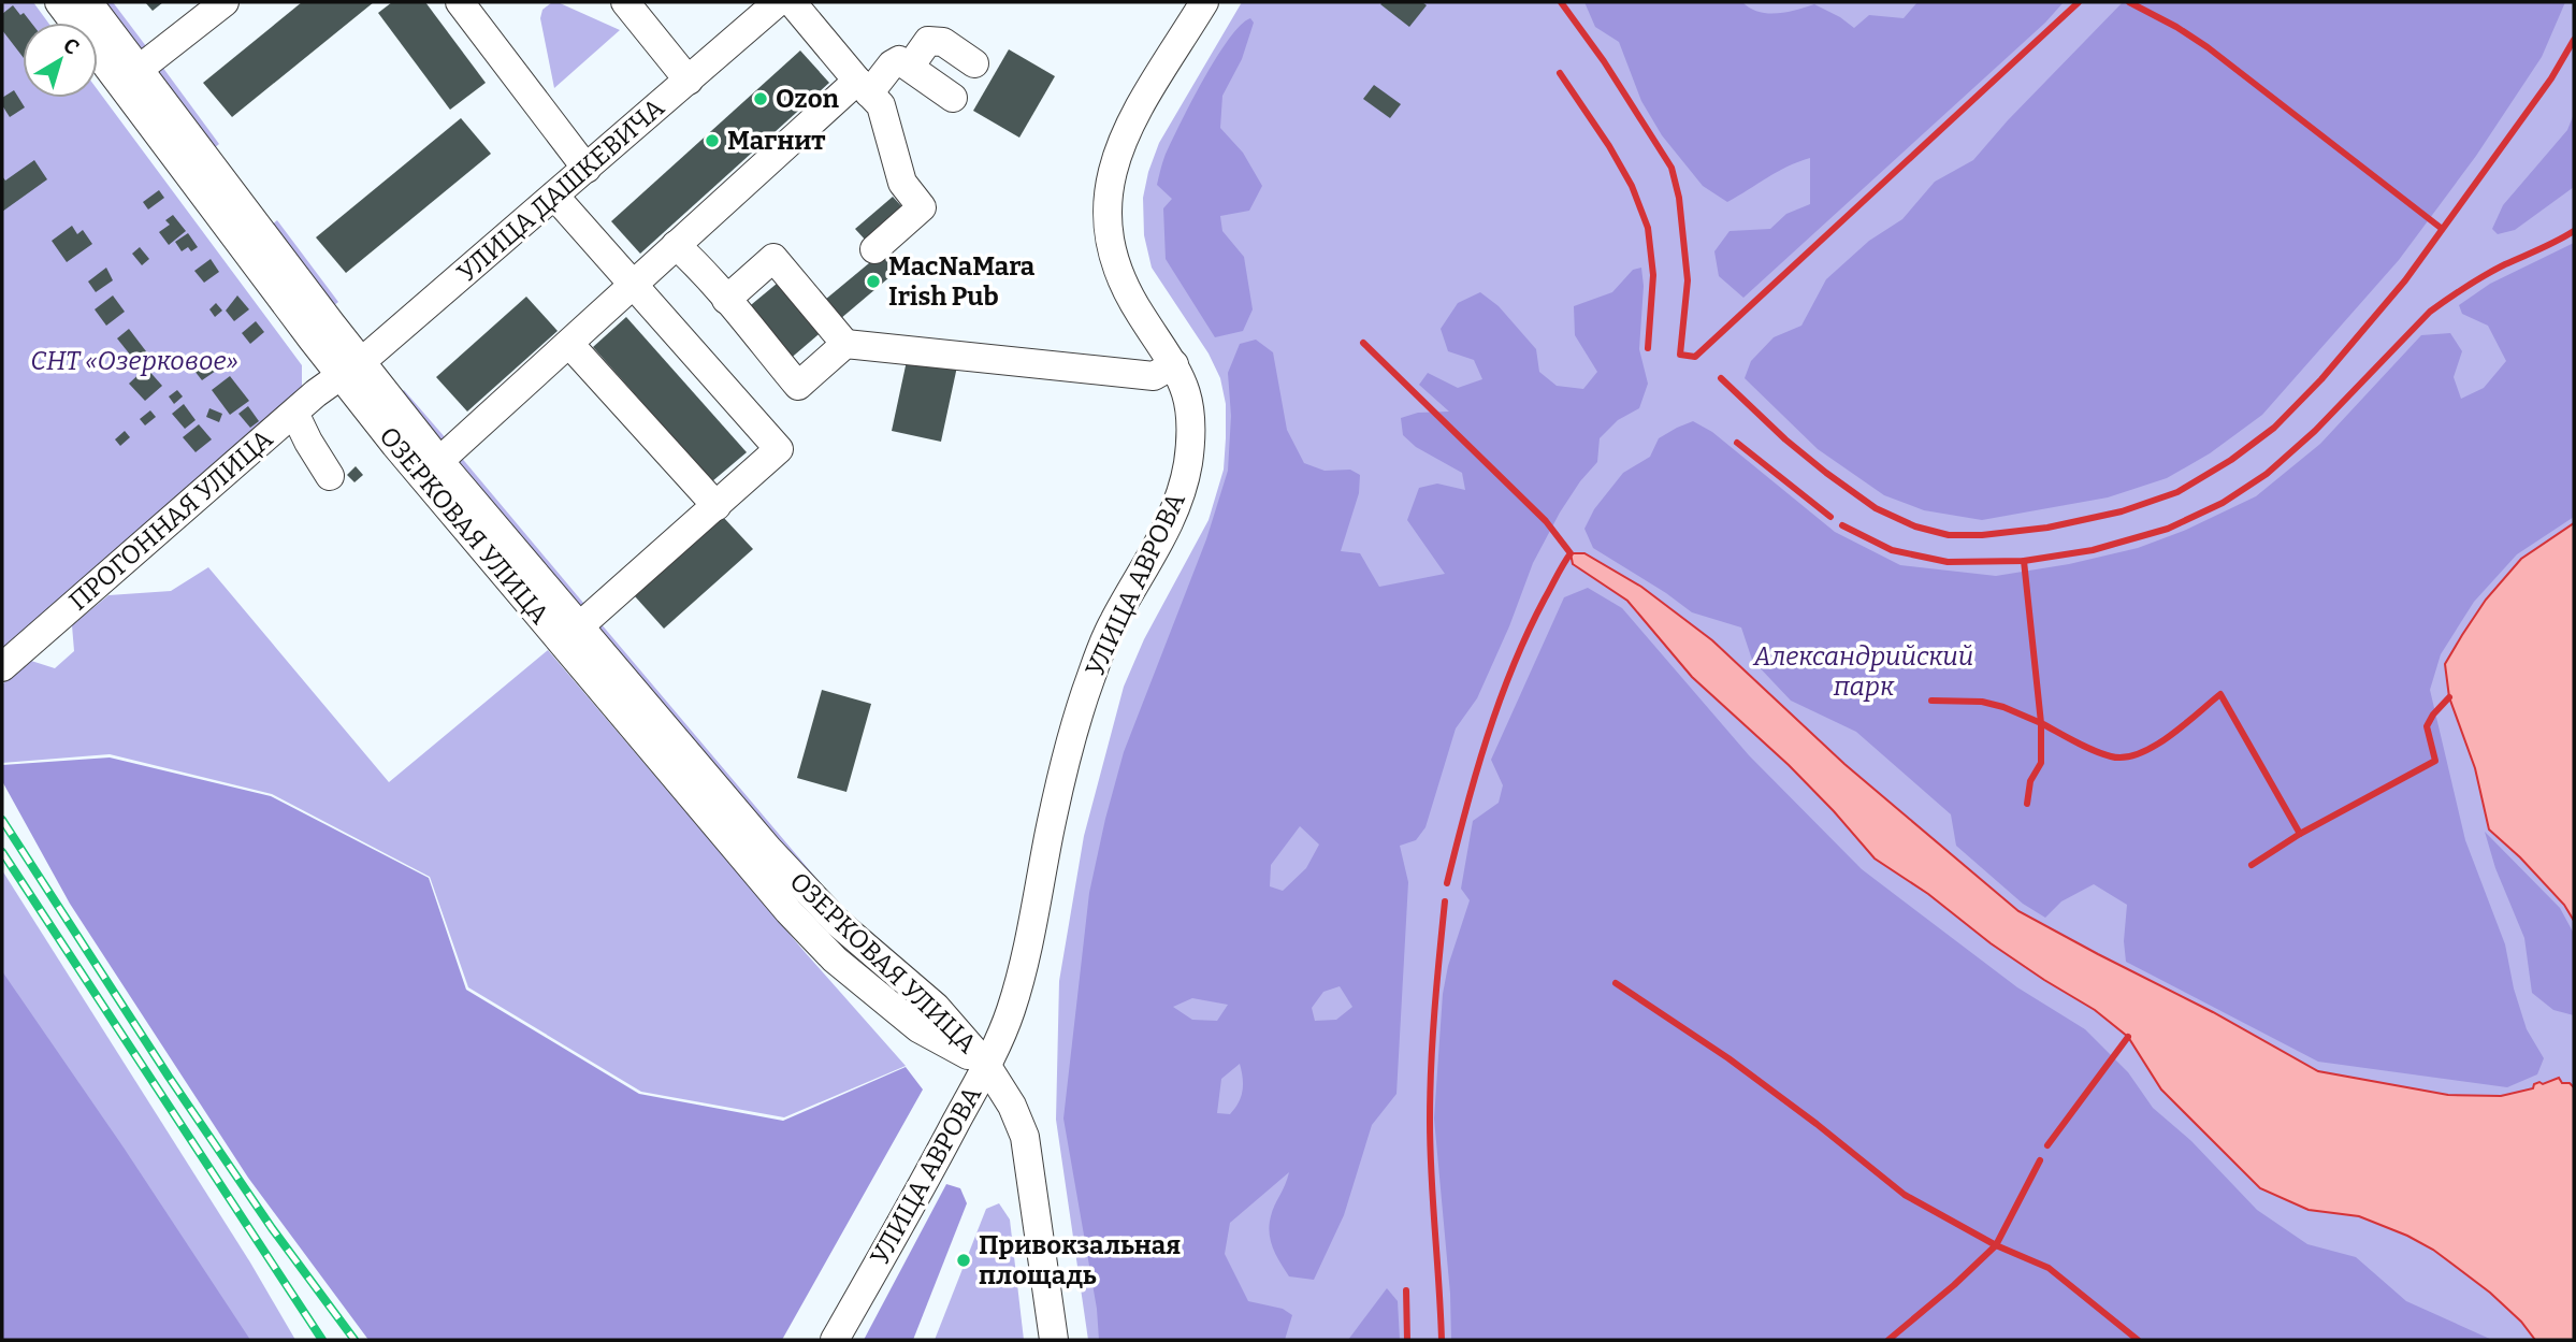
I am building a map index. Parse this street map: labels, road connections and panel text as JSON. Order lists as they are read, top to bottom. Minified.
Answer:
{"streets":{"street":["УЛИЦА ДАШКЕВИЧА","ПРОГОННАЯ УЛИЦА","ОЗЕРКОВАЯ УЛИЦА","УЛИЦА АВРОВА"]},"crossings":[["УЛИЦА ДАШКЕВИЧА","ПРОГОННАЯ УЛИЦА"],["УЛИЦА ДАШКЕВИЧА","ОЗЕРКОВАЯ УЛИЦА"],["ПРОГОННАЯ УЛИЦА","ОЗЕРКОВАЯ УЛИЦА"],["ОЗЕРКОВАЯ УЛИЦА","УЛИЦА АВРОВА"]],"parks":["СНТ «Озерковое»","Александрийский парк"],"places":["Ozon","Магнит","MacNaMara Irish Pub","Привокзальная площадь"],"north":"top right"}
